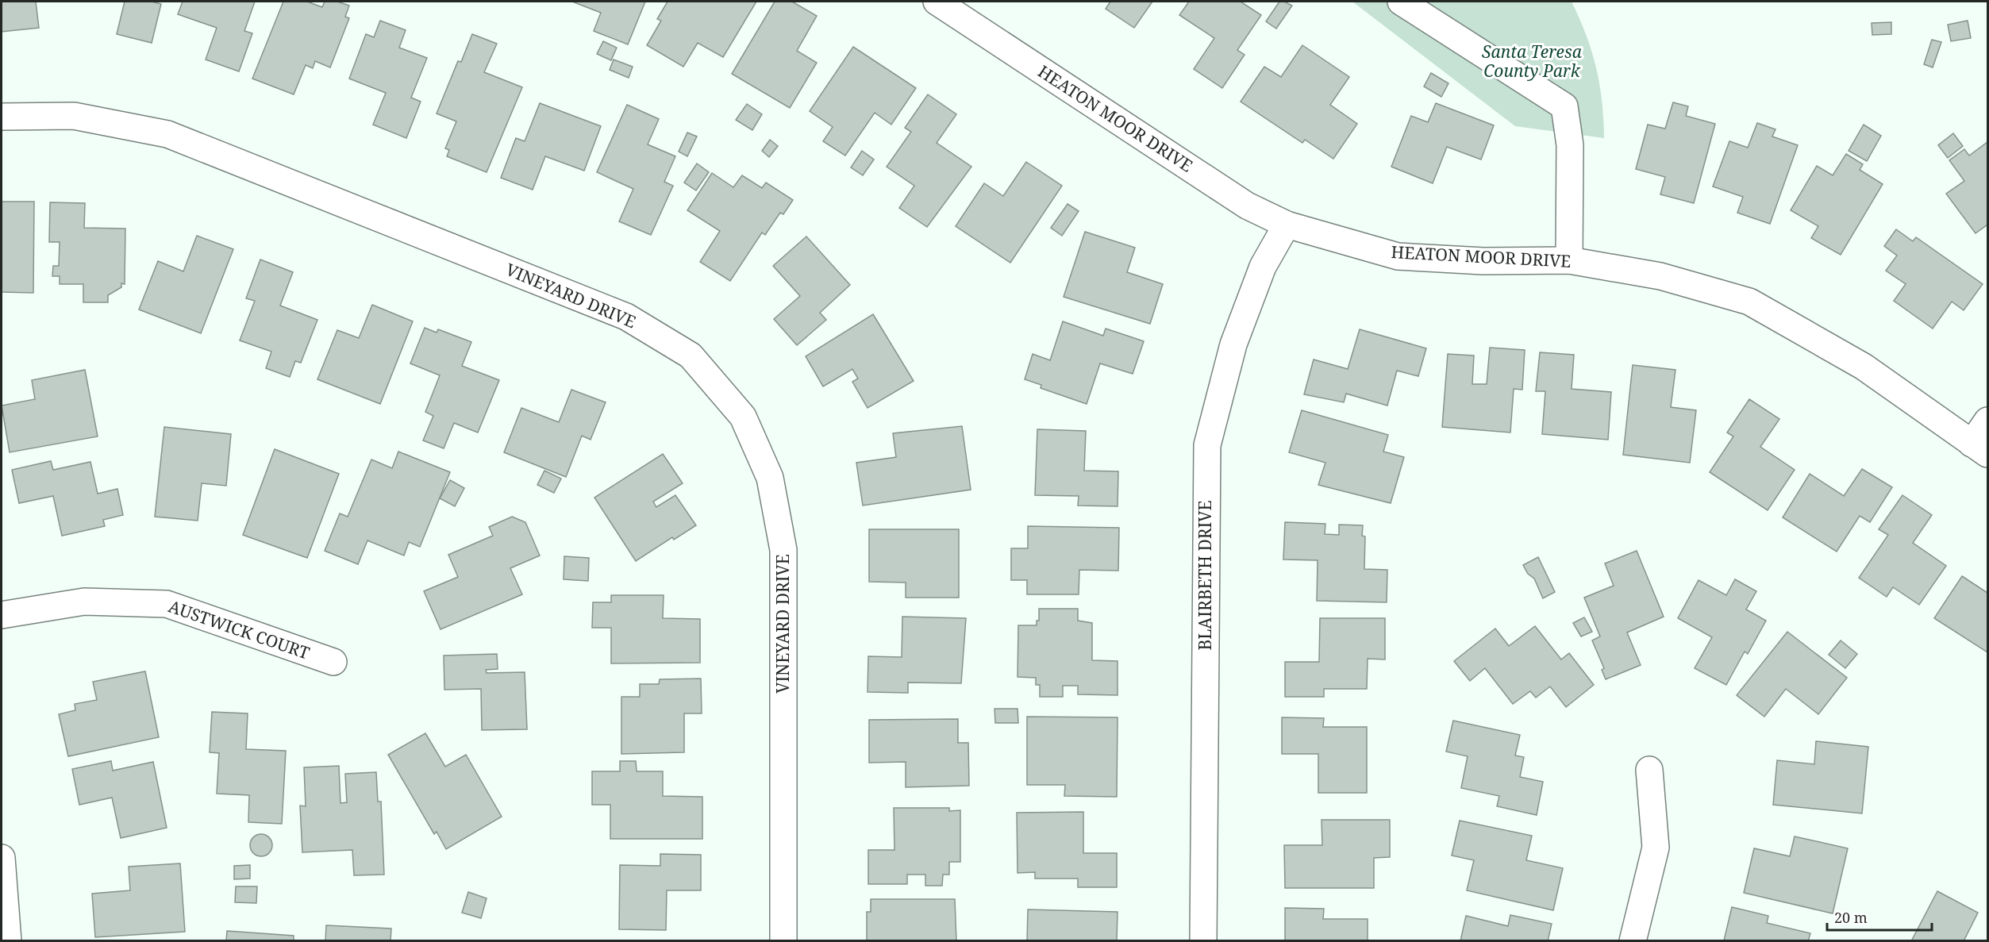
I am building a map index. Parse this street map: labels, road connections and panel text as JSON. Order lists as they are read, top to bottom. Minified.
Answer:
{"streets":{"street":["HEATON MOOR DRIVE","VINEYARD DRIVE","BLAIRBETH DRIVE","AUSTWICK COURT"]},"crossings":[["HEATON MOOR DRIVE","BLAIRBETH DRIVE"]],"parks":["Santa Teresa County Park"],"scale_bar":"20 m"}
